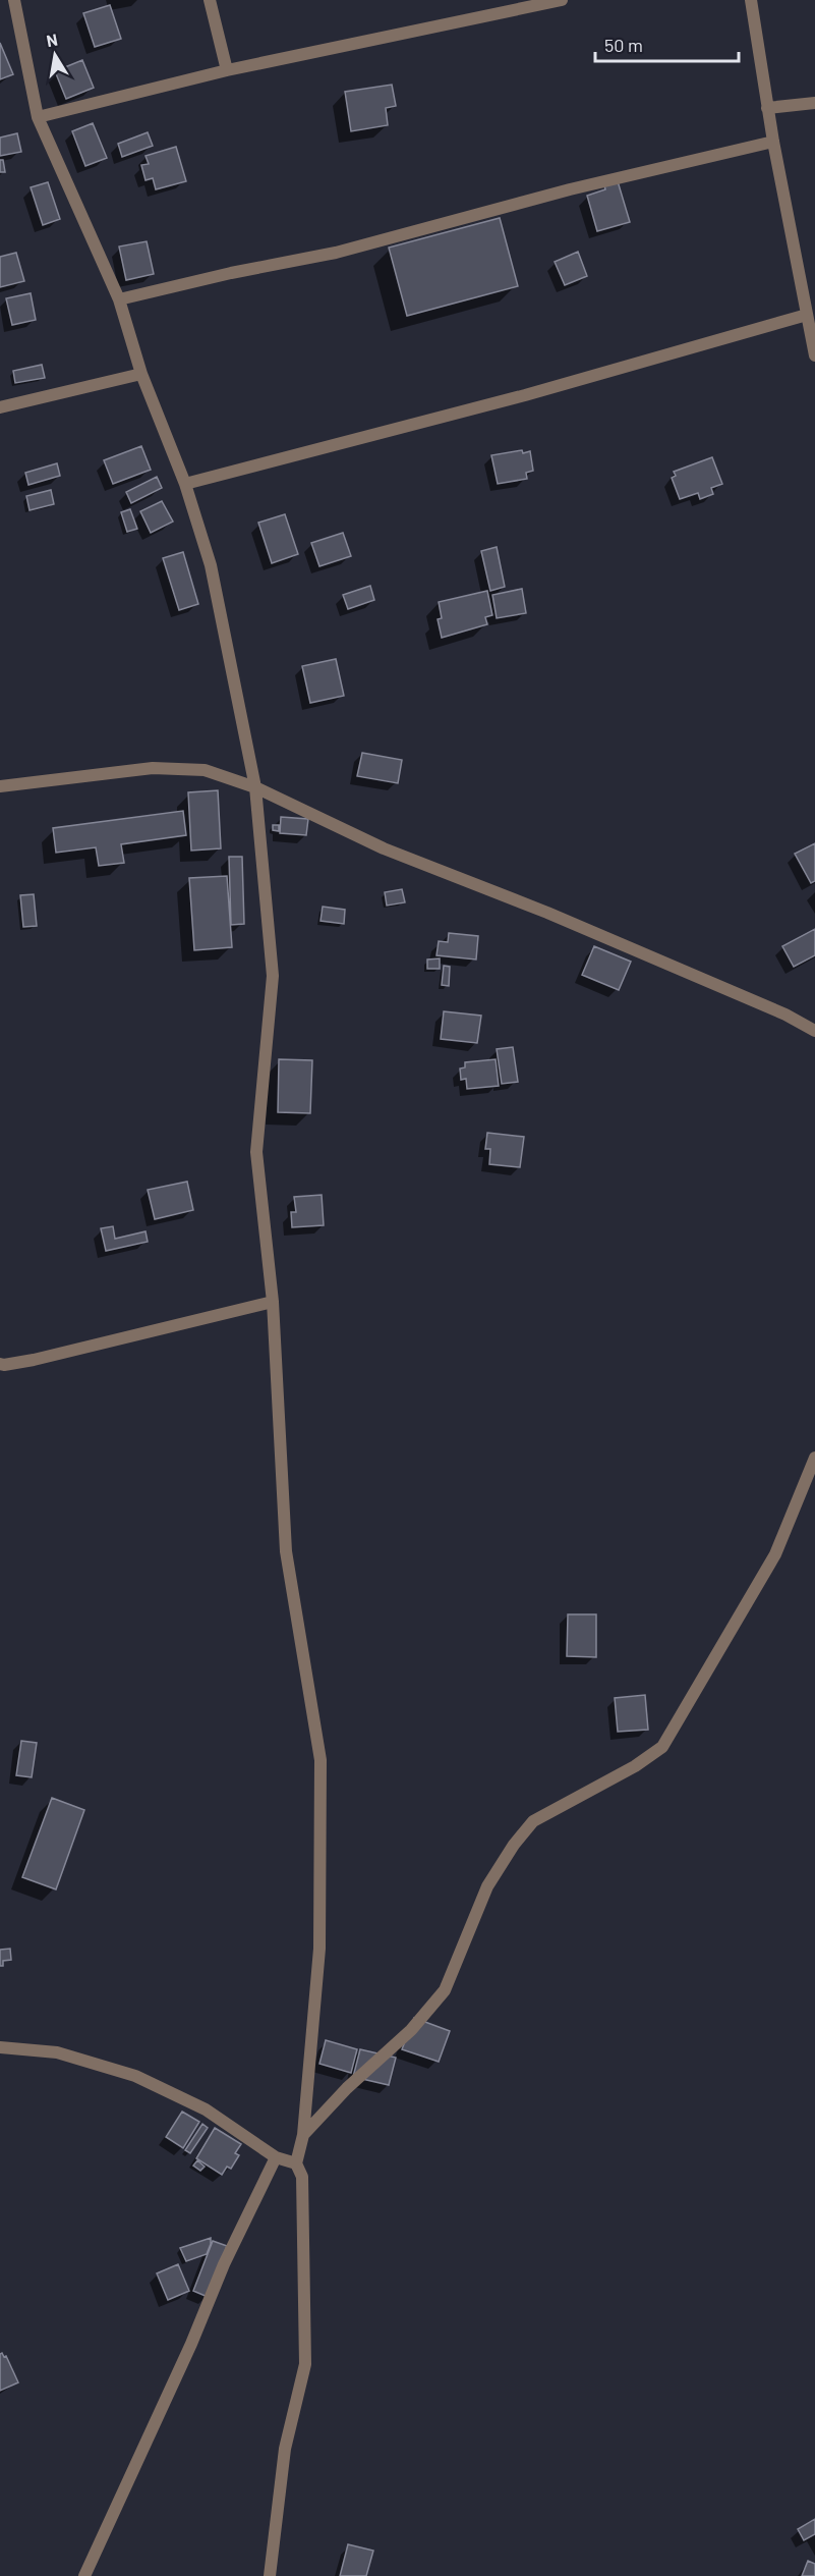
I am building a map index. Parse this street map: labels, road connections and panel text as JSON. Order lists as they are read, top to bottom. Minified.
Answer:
{"scale_bar":"50 m","north":"top"}
